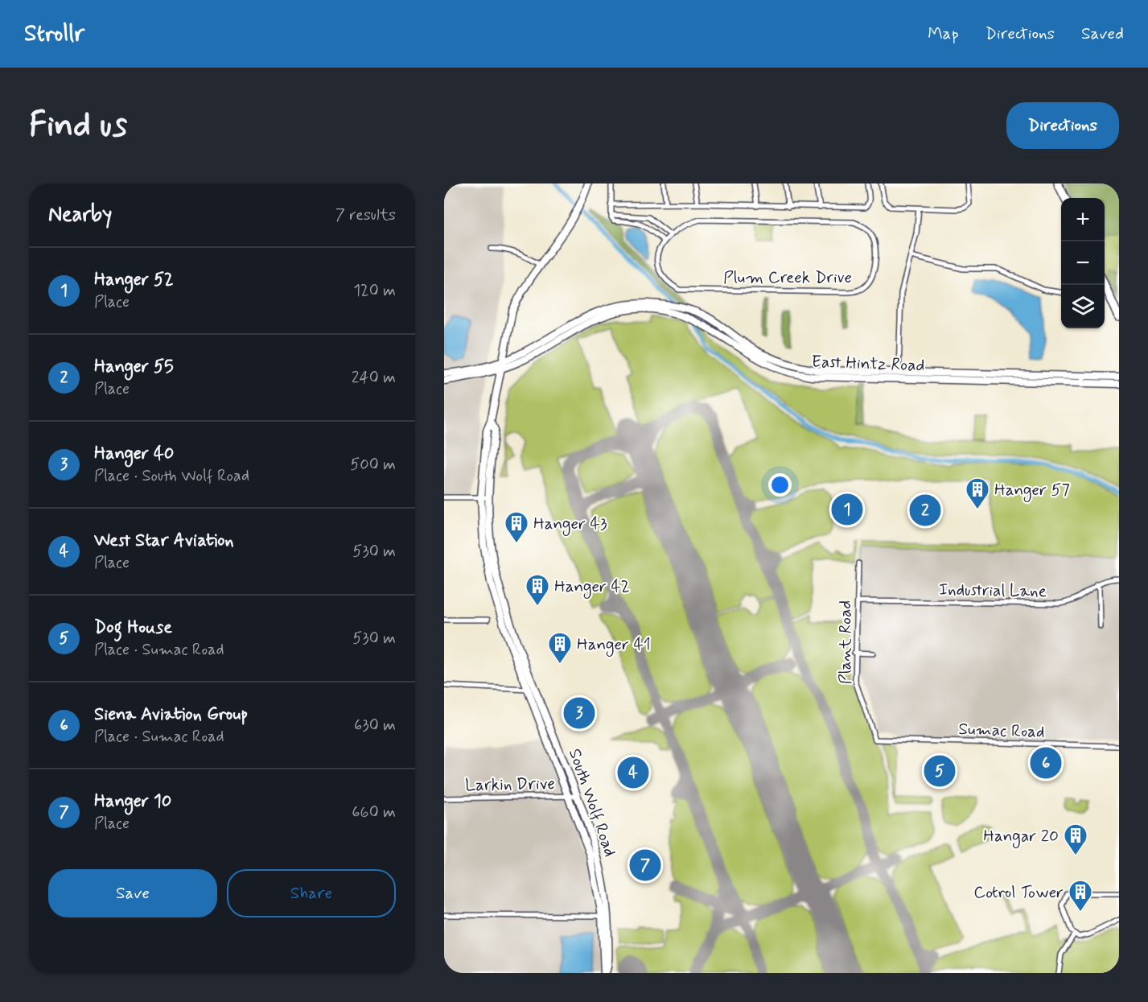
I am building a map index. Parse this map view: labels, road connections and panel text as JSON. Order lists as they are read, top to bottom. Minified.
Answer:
{"streets":{"main road":["East Hintz Road","South Wolf Road"],"street":["Plum Creek Drive","Industrial Lane","Plant Road","Sumac Road","Larkin Drive"]},"crossings":[["East Hintz Road","South Wolf Road"],["Industrial Lane","Plant Road"],["Plant Road","Sumac Road"],["Larkin Drive","South Wolf Road"]],"places":{"building":["Hanger 57","Hanger 43","Hanger 42","Hanger 41","Hangar 20","Cotrol Tower"]},"page":{"header":"Strollr","nav":["Map","Directions","Saved"],"buttons":["Directions",["Save","Share"]],"title":"Find us","heading":["Nearby","7 results"],"map_buttons":["+","−"],"list":[{"mark":"1","name":"Hanger 52","note":"Place","value":"120 m"},{"mark":"2","name":"Hanger 55","note":"Place","value":"240 m"},{"mark":"3","name":"Hanger 40","note":"Place · South Wolf Road","value":"500 m"},{"mark":"4","name":"West Star Aviation","note":"Place","value":"530 m"},{"mark":"5","name":"Dog House","note":"Place · Sumac Road","value":"530 m"},{"mark":"6","name":"Siena Aviation Group","note":"Place · Sumac Road","value":"630 m"},{"mark":"7","name":"Hanger 10","note":"Place","value":"660 m"}],"pins":["1","2","3","6","5","4","7"]}}
